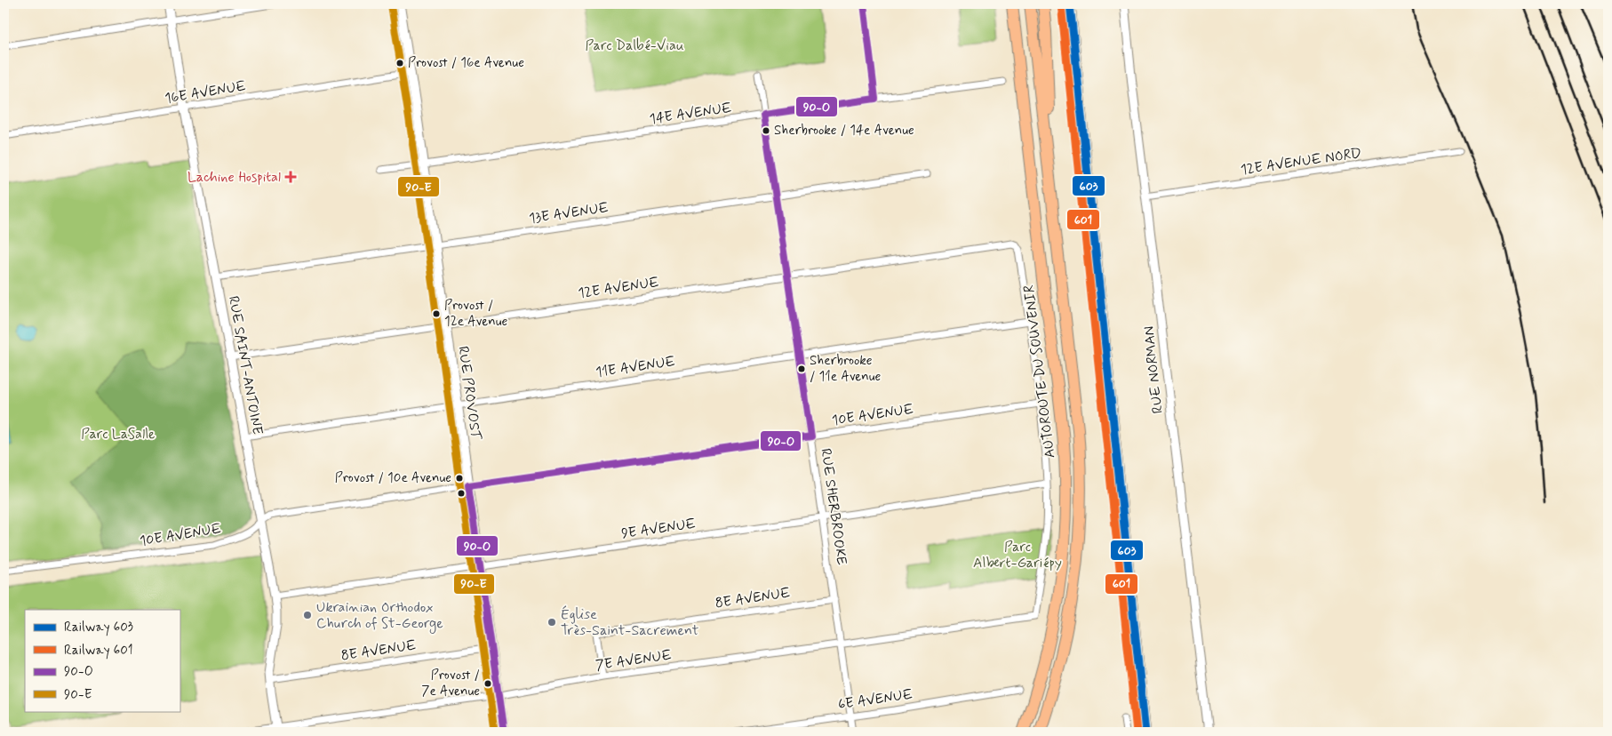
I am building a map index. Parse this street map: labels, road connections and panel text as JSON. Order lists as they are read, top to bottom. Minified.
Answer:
{"streets":{"highway":["AUTOROUTE DU SOUVENIR"],"street":["16E AVENUE","14E AVENUE","12E AVENUE NORD","13E AVENUE","12E AVENUE","RUE SAINT-ANTOINE","11E AVENUE","RUE NORMAN","RUE PROVOST","10E AVENUE","RUE SHERBROOKE","9E AVENUE","8E AVENUE","7E AVENUE","6E AVENUE"]},"crossings":[["16E AVENUE","RUE SAINT-ANTOINE"],["16E AVENUE","RUE PROVOST"],["14E AVENUE","RUE PROVOST"],["14E AVENUE","RUE SHERBROOKE"],["12E AVENUE NORD","RUE NORMAN"],["13E AVENUE","RUE SAINT-ANTOINE"],["13E AVENUE","RUE PROVOST"],["13E AVENUE","RUE SHERBROOKE"],["12E AVENUE","RUE SAINT-ANTOINE"],["12E AVENUE","11E AVENUE"],["12E AVENUE","RUE PROVOST"],["12E AVENUE","RUE SHERBROOKE"],["RUE SAINT-ANTOINE","11E AVENUE"],["RUE SAINT-ANTOINE","10E AVENUE"],["RUE SAINT-ANTOINE","9E AVENUE"],["RUE SAINT-ANTOINE","8E AVENUE"],["RUE SAINT-ANTOINE","7E AVENUE"],["11E AVENUE","RUE PROVOST"],["11E AVENUE","RUE SHERBROOKE"],["RUE PROVOST","10E AVENUE"],["RUE PROVOST","9E AVENUE"],["RUE PROVOST","8E AVENUE"],["RUE PROVOST","7E AVENUE"],["10E AVENUE","RUE SHERBROOKE"],["RUE SHERBROOKE","9E AVENUE"],["RUE SHERBROOKE","8E AVENUE"],["RUE SHERBROOKE","7E AVENUE"],["RUE SHERBROOKE","6E AVENUE"],["9E AVENUE","7E AVENUE"],["8E AVENUE","7E AVENUE"]],"parks":["Parc Dalbé-Viau","Parc LaSalle","Parc Albert-Gariépy"],"places":{"other":["Provost / 16e Avenue","Sherbrooke / 14e Avenue","Provost / 12e Avenue","Sherbrooke / 11e Avenue","Provost / 10e Avenue","Ukrainian Orthodox Church of St-George","Église Très-Saint-Sacrement","Provost / 7e Avenue"],"health":["Lachine Hospital"]},"lines":["rail line 603","transit line 90-O","rail line 601","transit line 90-E"],"legend":["Railway 603","Railway 601","90-O","90-E"]}
